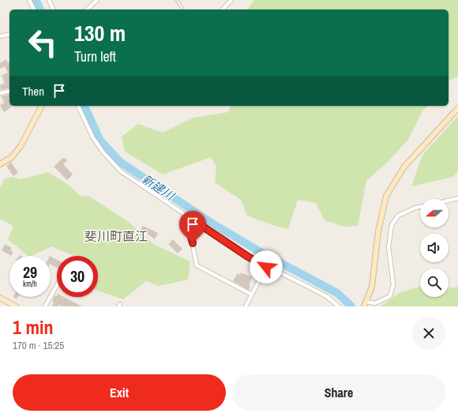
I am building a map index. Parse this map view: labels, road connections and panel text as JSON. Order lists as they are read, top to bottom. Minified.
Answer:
{"districts":["斐川町直江"],"water":["新建川"],"north":"left","page":{"turn":["130 m","Turn left"],"then":"Then","speed":"29 km/h","limit":"30","heading":["1 min","170 m · 15:25"],"buttons":["Exit","Share"]}}
